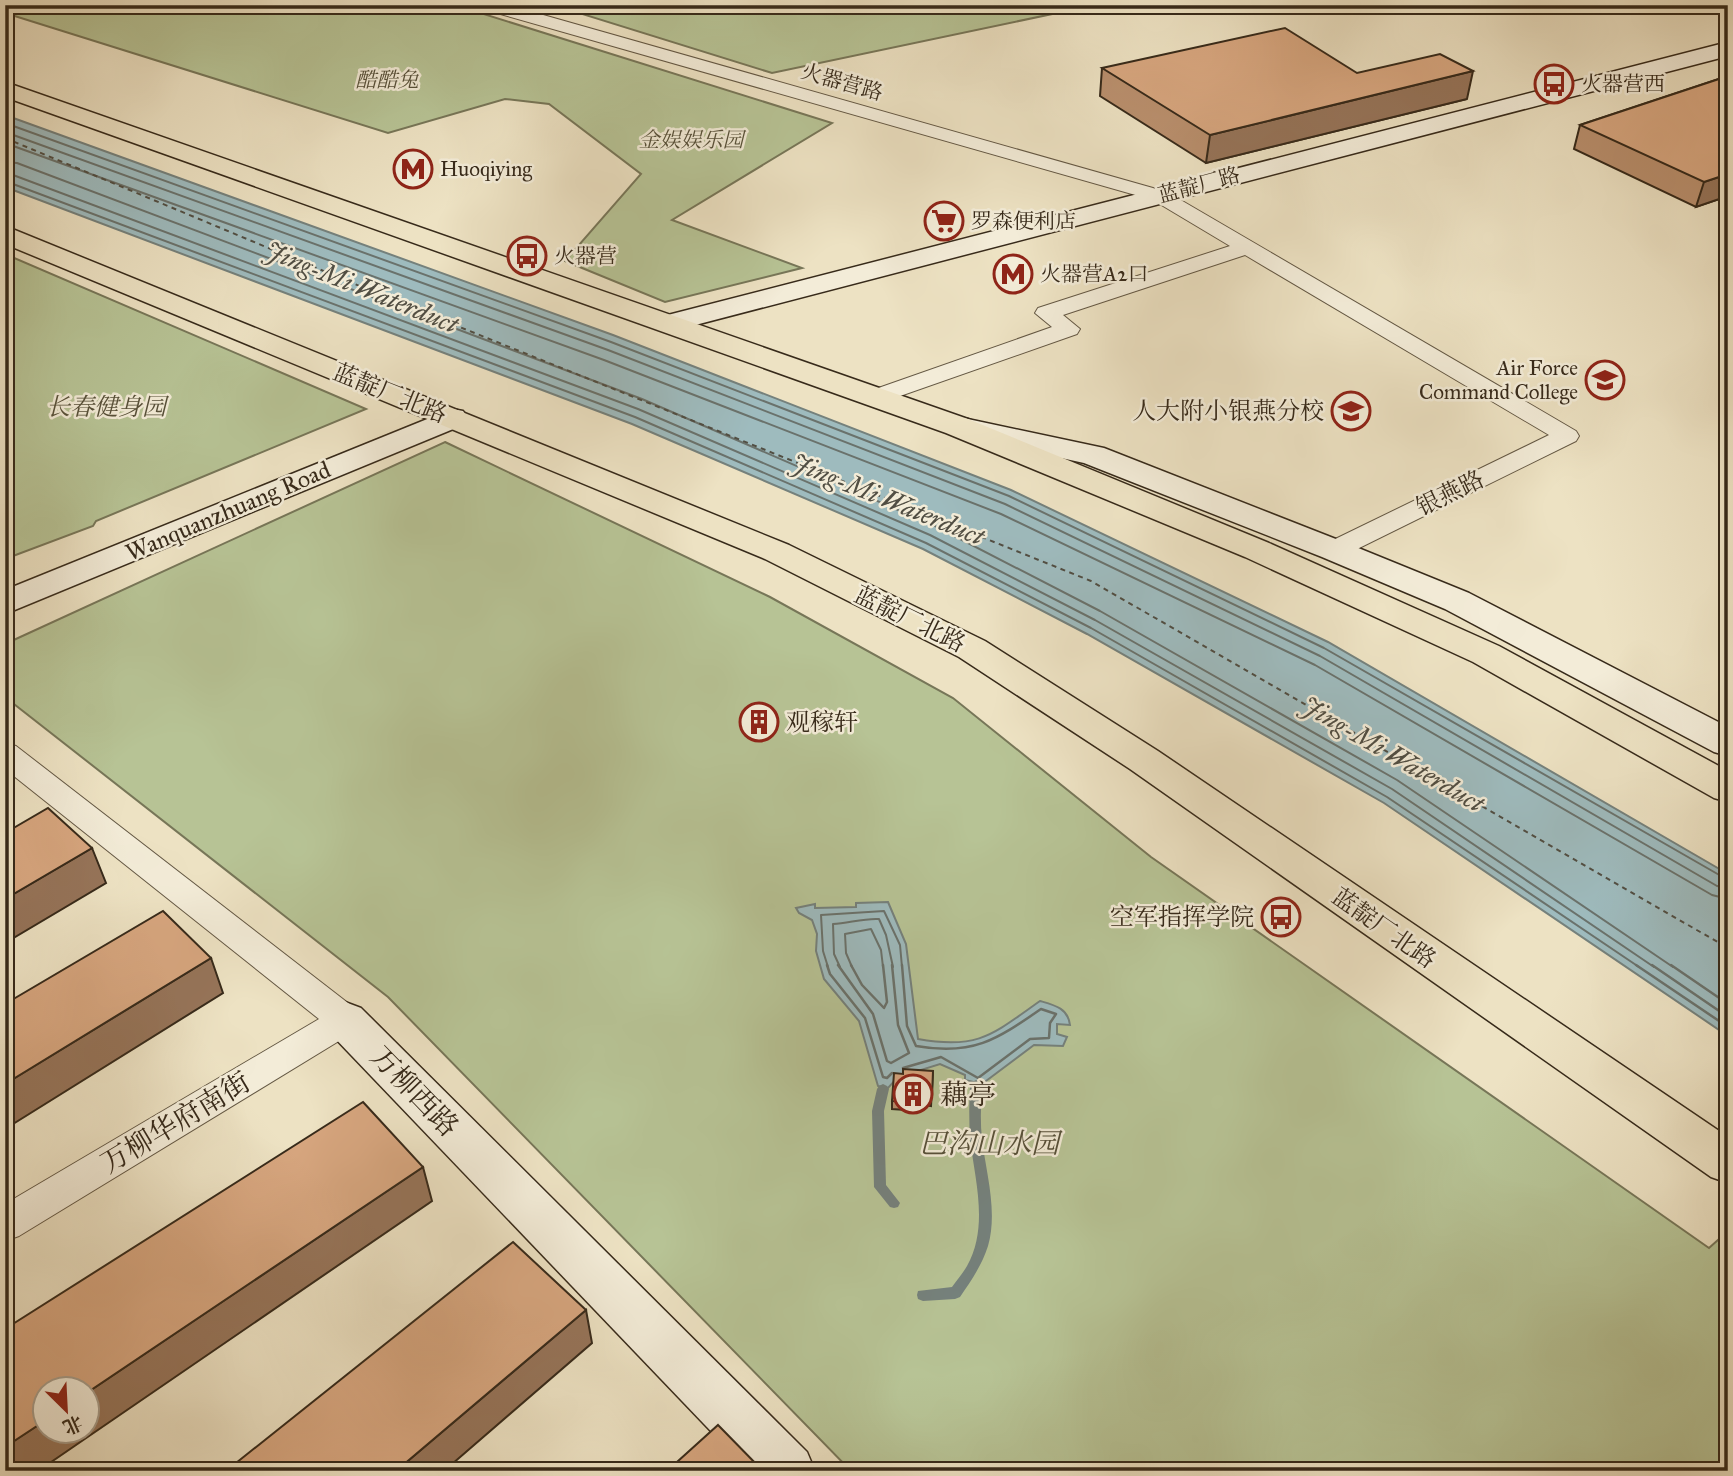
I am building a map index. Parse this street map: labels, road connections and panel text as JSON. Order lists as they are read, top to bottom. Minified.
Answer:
{"streets":{"highway":["蓝靛厂北路"],"street":["火器营路","蓝靛厂路","银燕路","Wanquanzhuang Road","万柳西路","万柳华府南街"]},"crossings":[["火器营路","蓝靛厂路"],["火器营路","银燕路"],["蓝靛厂北路","Wanquanzhuang Road"],["万柳西路","万柳华府南街"]],"water":["Jing-Mi Waterduct"],"parks":["酷酷兔","金娱娱乐园","长春健身园","巴沟山水园"],"places":{"bus stop":["火器营西","火器营","空军指挥学院"],"metro station":["Huoqiying","火器营A2口"],"supermarket":["罗森便利店"],"school or university":["Air Force Command College","人大附小银燕分校"],"building":["观稼轩","藕亭"]},"north":"bottom right"}
